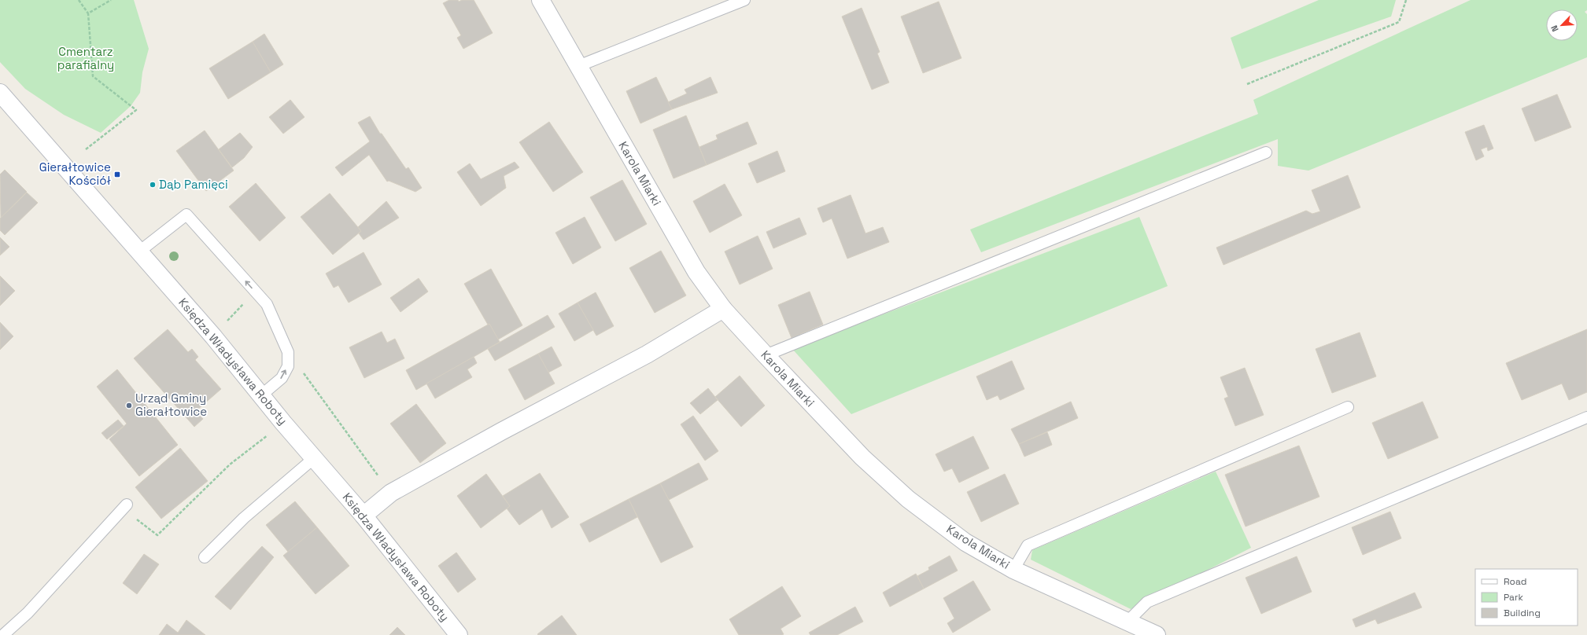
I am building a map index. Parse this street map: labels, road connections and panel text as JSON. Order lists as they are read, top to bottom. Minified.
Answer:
{"streets":{"street":["Karola Miarki","Księdza Władysława Roboty"]},"parks":["Cmentarz parafialny"],"places":{"transit":["Gierałtowice Kościół"],"other":["Dąb Pamięci","Urząd Gminy Gierałtowice"]},"legend":["Road","Park","Building"],"north":"bottom left"}
